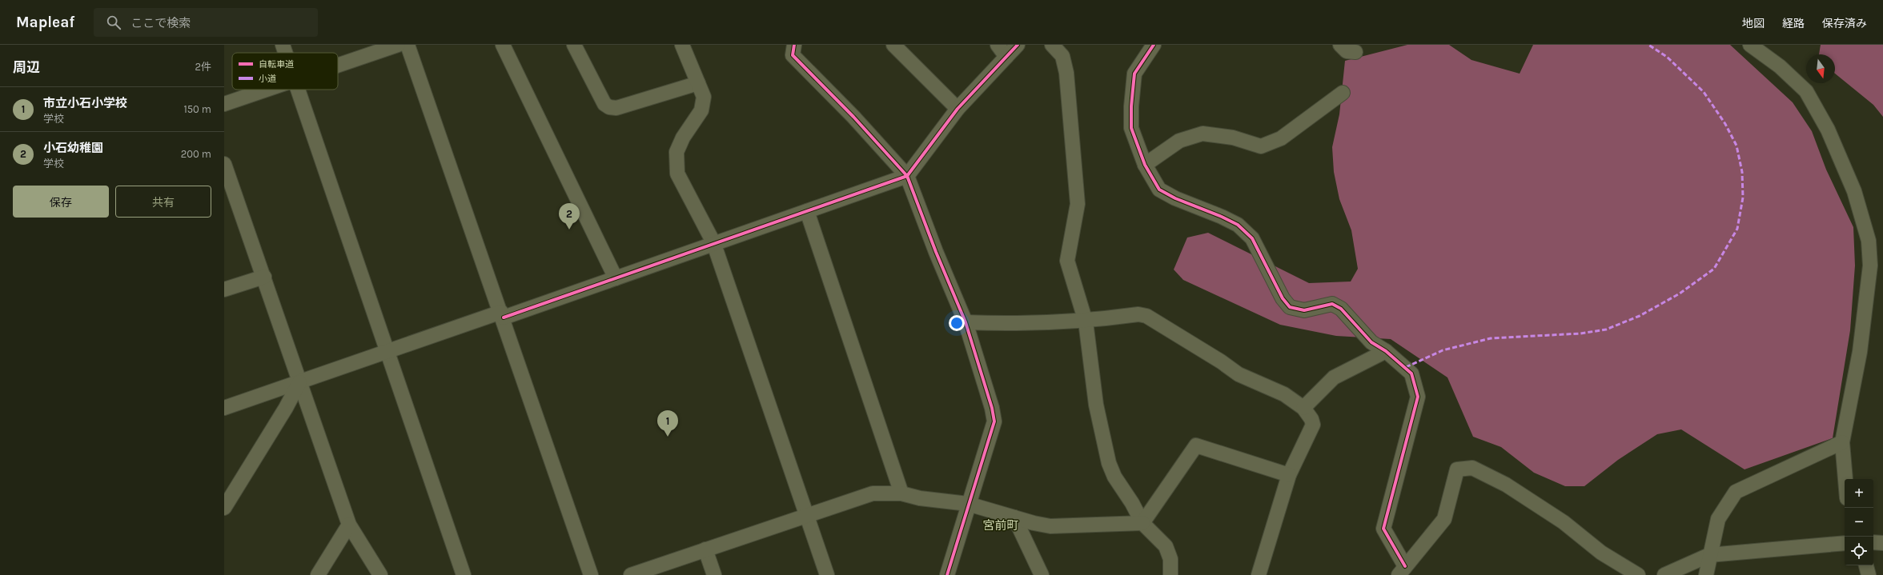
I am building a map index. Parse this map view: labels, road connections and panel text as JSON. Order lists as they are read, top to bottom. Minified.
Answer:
{"districts":["宮前町"],"legend":["自転車道","小道"],"north":"bottom","page":{"header":"Mapleaf","search":"ここで検索","nav":["地図","経路","保存済み"],"heading":["周辺","2件"],"list":[{"mark":"1","name":"市立小石小学校","note":"学校","value":"150 m"},{"mark":"2","name":"小石幼稚園","note":"学校","value":"200 m"}],"buttons":["保存","共有"],"pins":["2","1"],"map_buttons":["+","−"]}}
